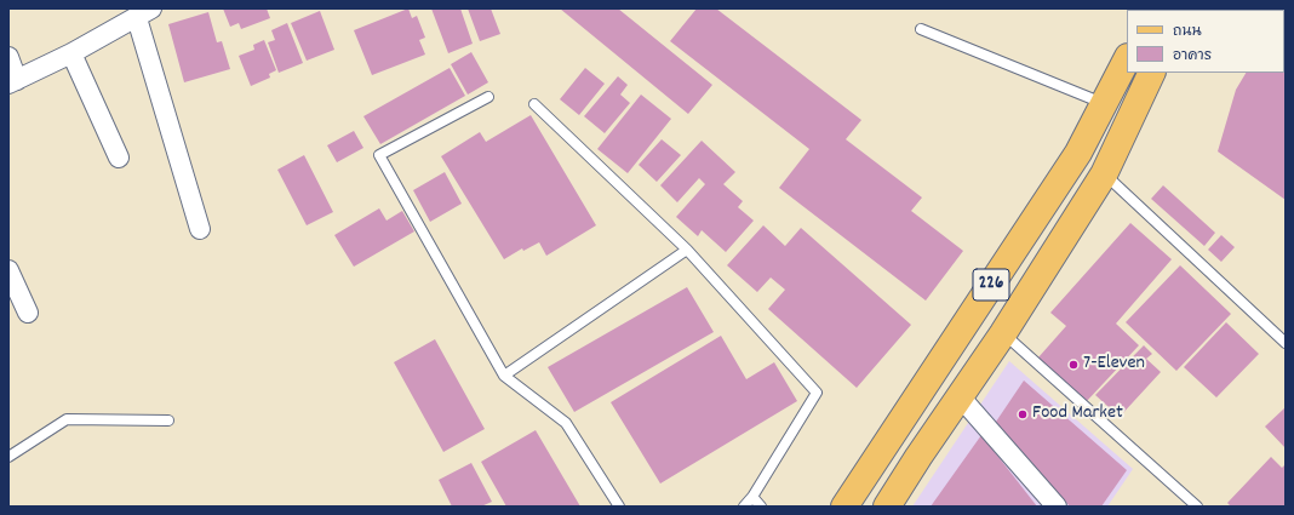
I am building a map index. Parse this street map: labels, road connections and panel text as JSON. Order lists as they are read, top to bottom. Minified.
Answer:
{"streets":{"main road":["226"]},"places":["7-Eleven","Food Market"],"legend":["ถนน","อาคาร"]}
